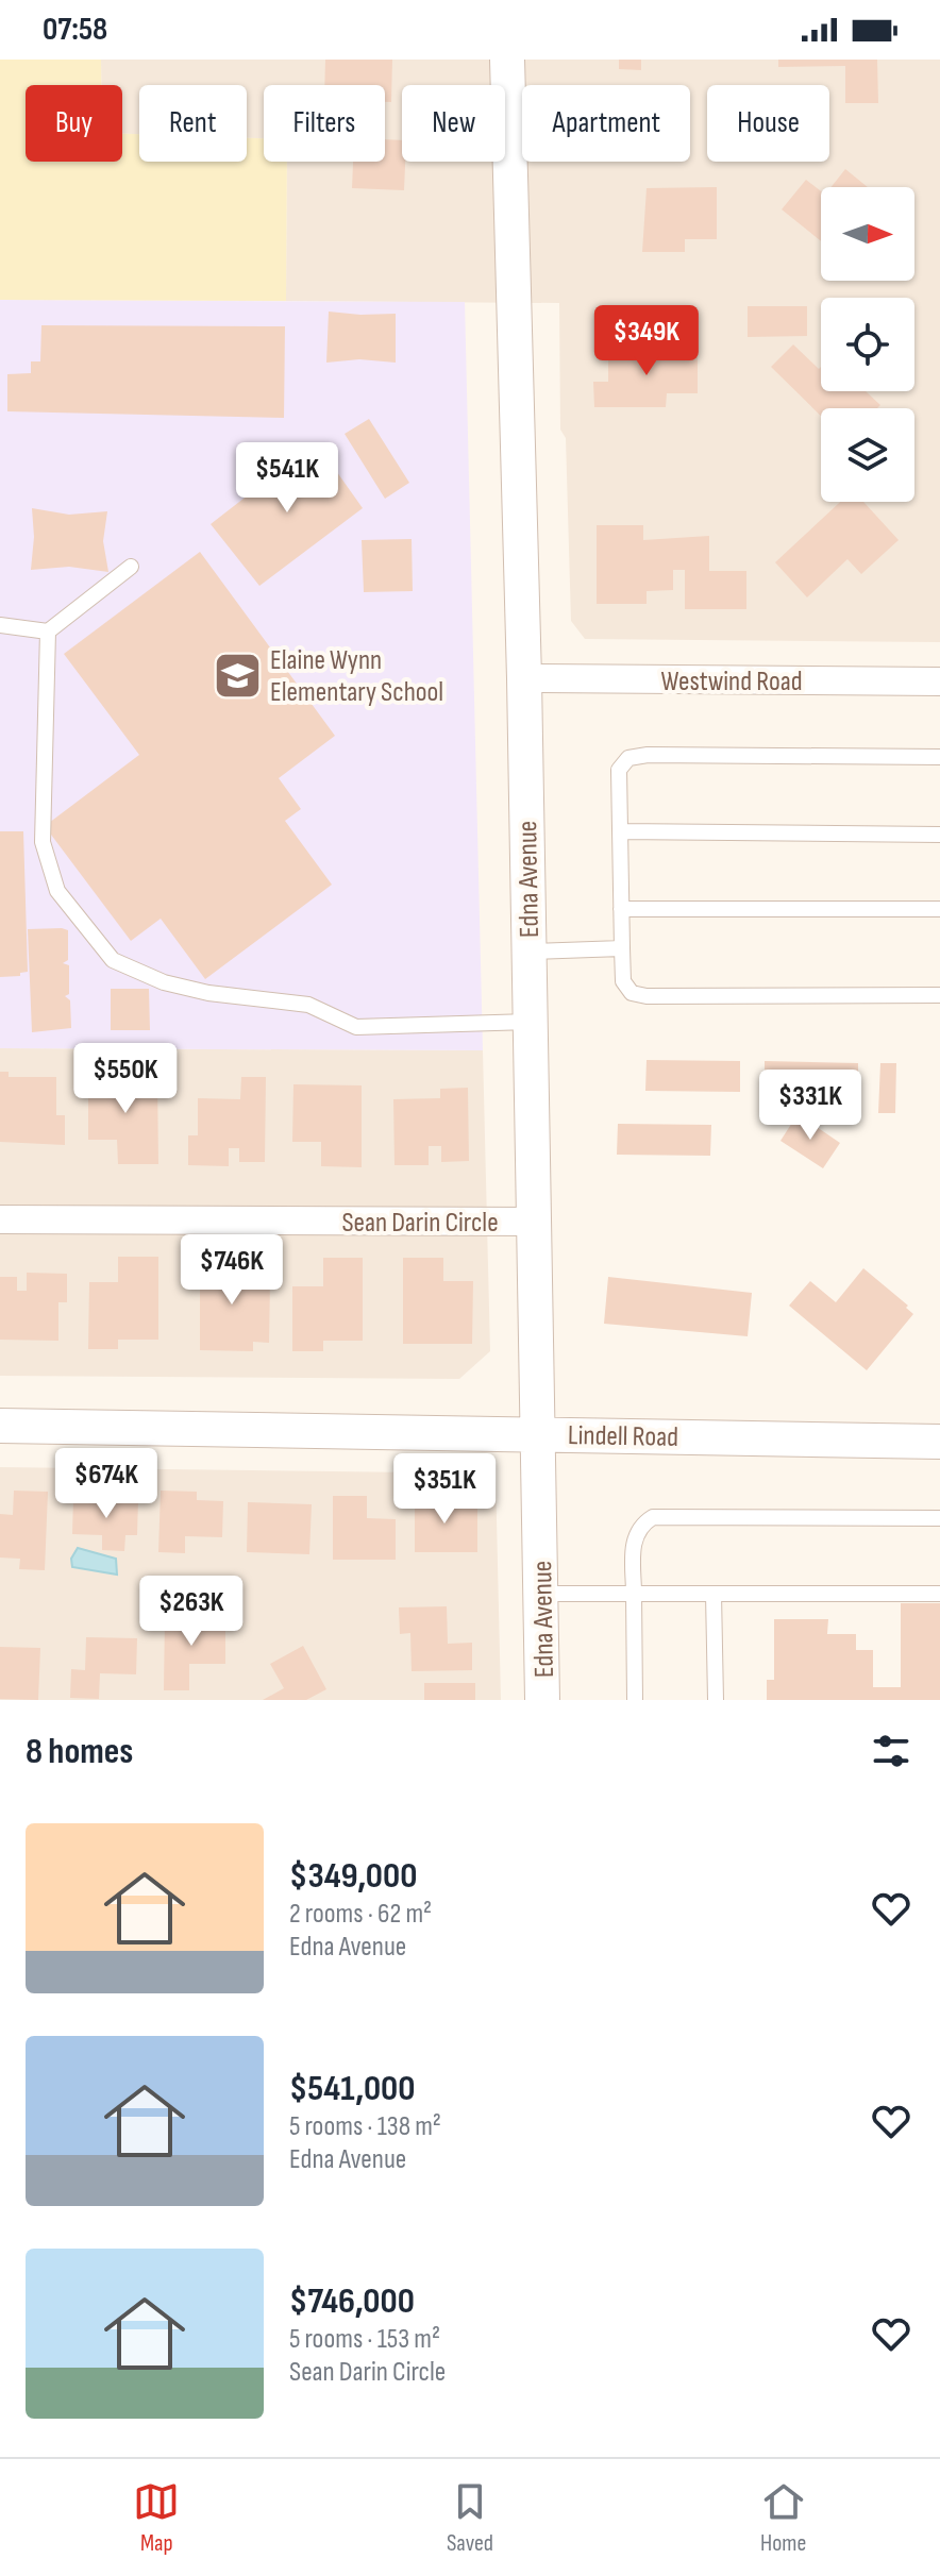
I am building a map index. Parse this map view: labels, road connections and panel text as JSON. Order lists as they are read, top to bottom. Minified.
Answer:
{"streets":{"street":["Westwind Road","Edna Avenue","Sean Darin Circle","Lindell Road"]},"crossings":[["Westwind Road","Edna Avenue"],["Edna Avenue","Sean Darin Circle"],["Edna Avenue","Lindell Road"]],"places":{"school or university":["Elaine Wynn Elementary School"]},"north":"right","page":{"status":"07:58","chip":["Buy","Rent","Filters","New","Apartment","House"],"price":["$349K","$541K","$550K","$331K","$746K","$674K","$351K","$263K"],"heading":"8 homes","list":[{"name":"$349,000","note":"2 rooms · 62 m² · Edna Avenue"},{"name":"$541,000","note":"5 rooms · 138 m² · Edna Avenue"},{"name":"$746,000","note":"5 rooms · 153 m² · Sean Darin Circle"}],"tabs":["Map","Saved","Home"]}}
